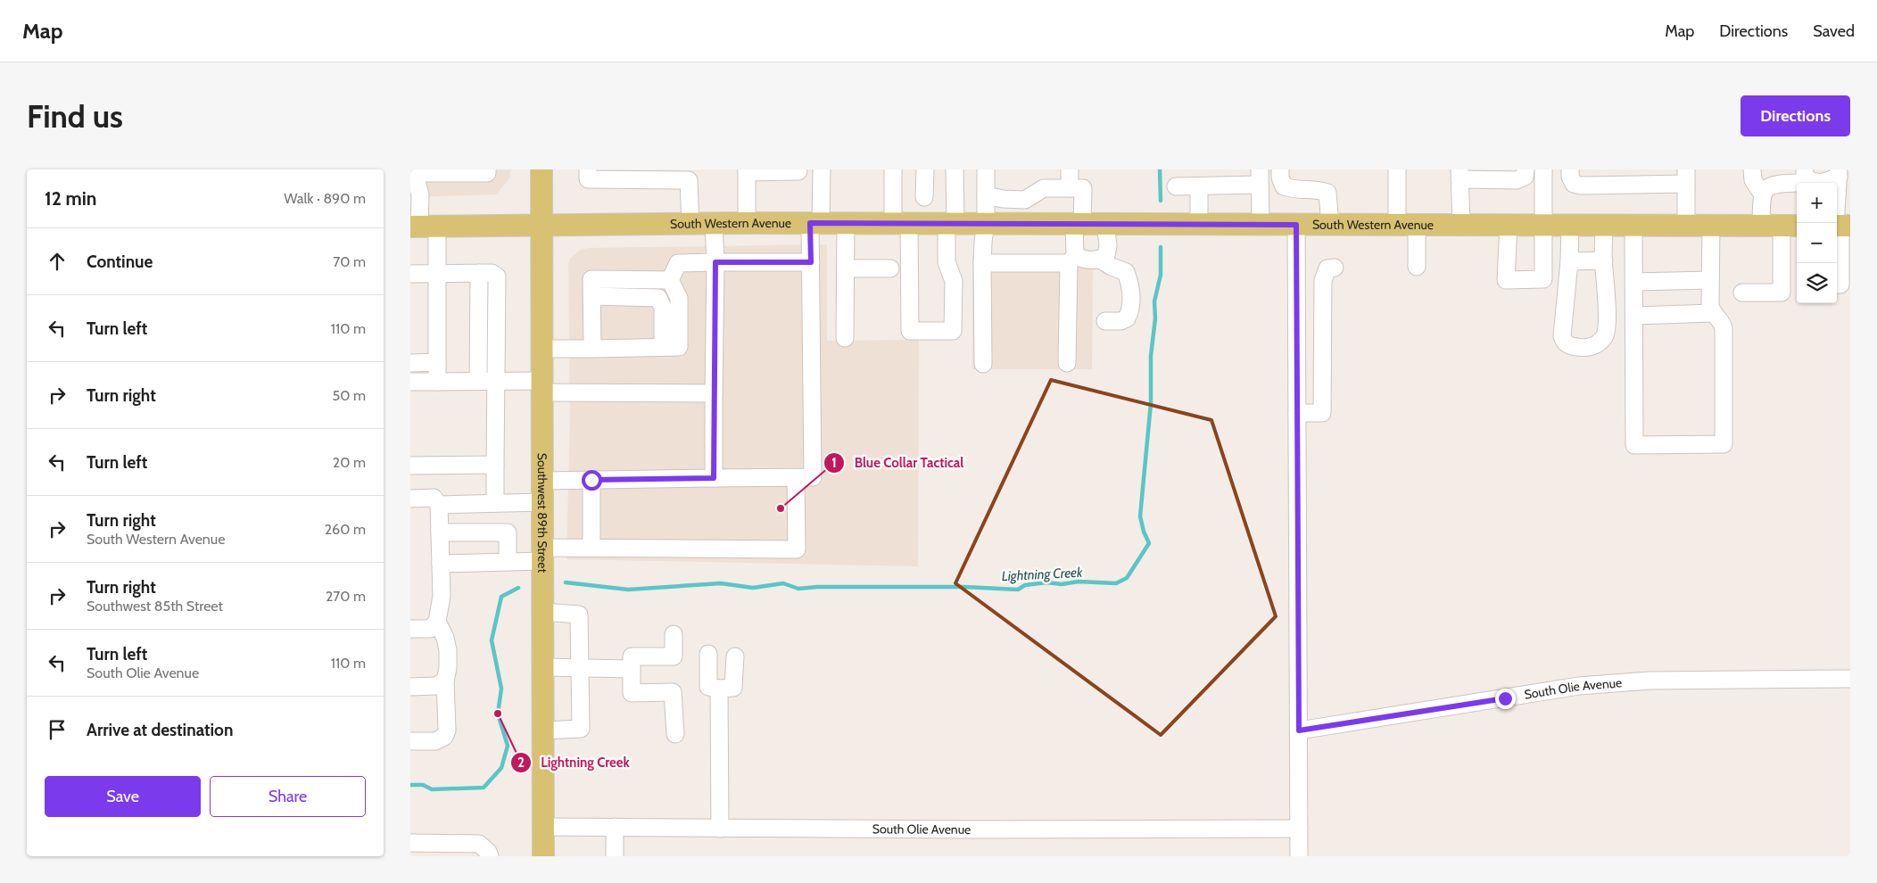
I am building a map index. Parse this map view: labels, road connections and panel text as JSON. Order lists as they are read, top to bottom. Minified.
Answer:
{"streets":{"main road":["South Western Avenue","Southwest 89th Street"],"street":["South Olie Avenue"]},"crossings":[["South Western Avenue","Southwest 89th Street"],["Southwest 89th Street","South Olie Avenue"]],"water":["Lightning Creek"],"places":["Blue Collar Tactical","Lightning Creek"],"page":{"header":"Map","nav":["Map","Directions","Saved"],"buttons":["Directions",["Save","Share"]],"title":"Find us","heading":["12 min","Walk · 890 m"],"map_buttons":["+","−"],"list":[["Continue","70 m"],["Turn left","110 m"],["Turn right","50 m"],["Turn left","20 m"],["Turn right","South Western Avenue","260 m"],["Turn right","Southwest 85th Street","270 m"],["Turn left","South Olie Avenue","110 m"],"Arrive at destination"]}}
